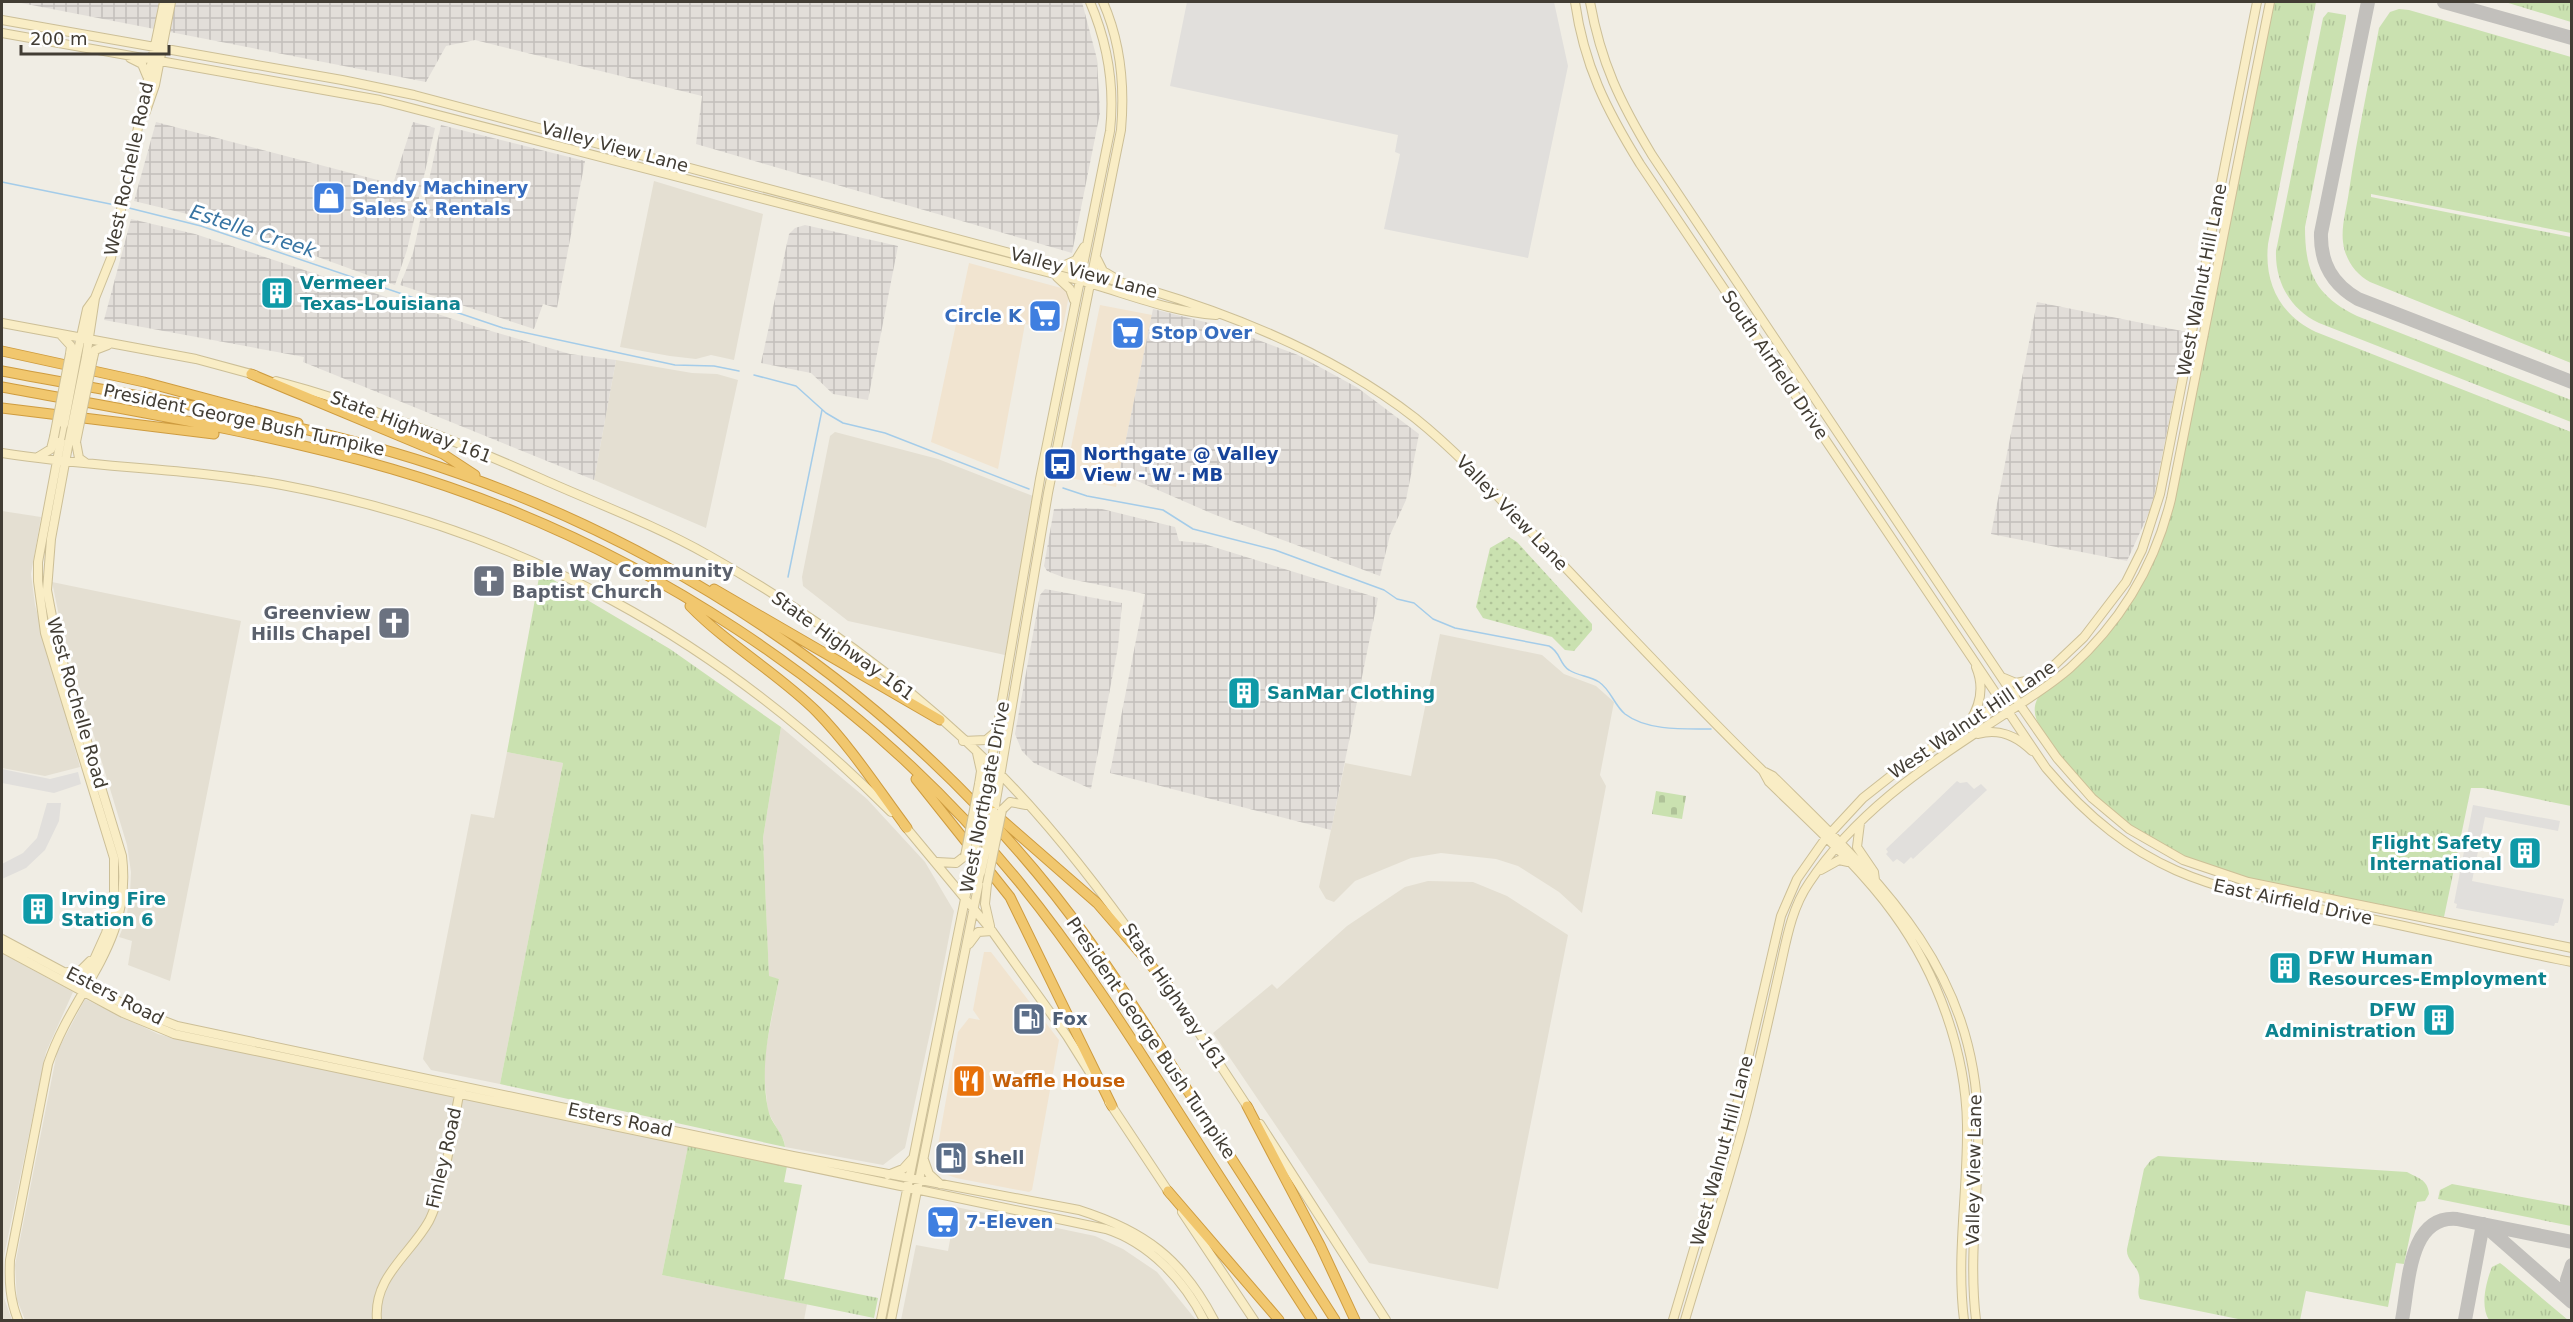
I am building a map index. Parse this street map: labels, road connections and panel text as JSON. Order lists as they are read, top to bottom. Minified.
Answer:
{"streets":{"highway":["President George Bush Turnpike"],"main road":["Valley View Lane","West Rochelle Road","West Walnut Hill Lane","South Airfield Drive","State Highway 161","West Northgate Drive","East Airfield Drive","Esters Road","Finley Road"]},"crossings":[["Valley View Lane","West Rochelle Road"],["Valley View Lane","West Walnut Hill Lane"],["Valley View Lane","West Northgate Drive"],["West Rochelle Road","State Highway 161"],["West Rochelle Road","Esters Road"],["West Walnut Hill Lane","South Airfield Drive"],["West Walnut Hill Lane","East Airfield Drive"],["South Airfield Drive","East Airfield Drive"],["State Highway 161","West Northgate Drive"],["West Northgate Drive","Esters Road"],["Esters Road","Finley Road"]],"water":["Estelle Creek"],"places":{"shop":["Dendy Machinery Sales & Rentals"],"building":["Vermeer Texas-Louisiana","SanMar Clothing","Flight Safety International","Irving Fire Station 6","DFW Human Resources-Employment","DFW Administration"],"supermarket":["Circle K","Stop Over","7-Eleven"],"bus stop":["Northgate @ Valley View - W - MB"],"church":["Bible Way Community Baptist Church","Greenview Hills Chapel"],"fuel station":["Fox","Shell"],"restaurant":["Waffle House"]},"scale_bar":"200 m"}
